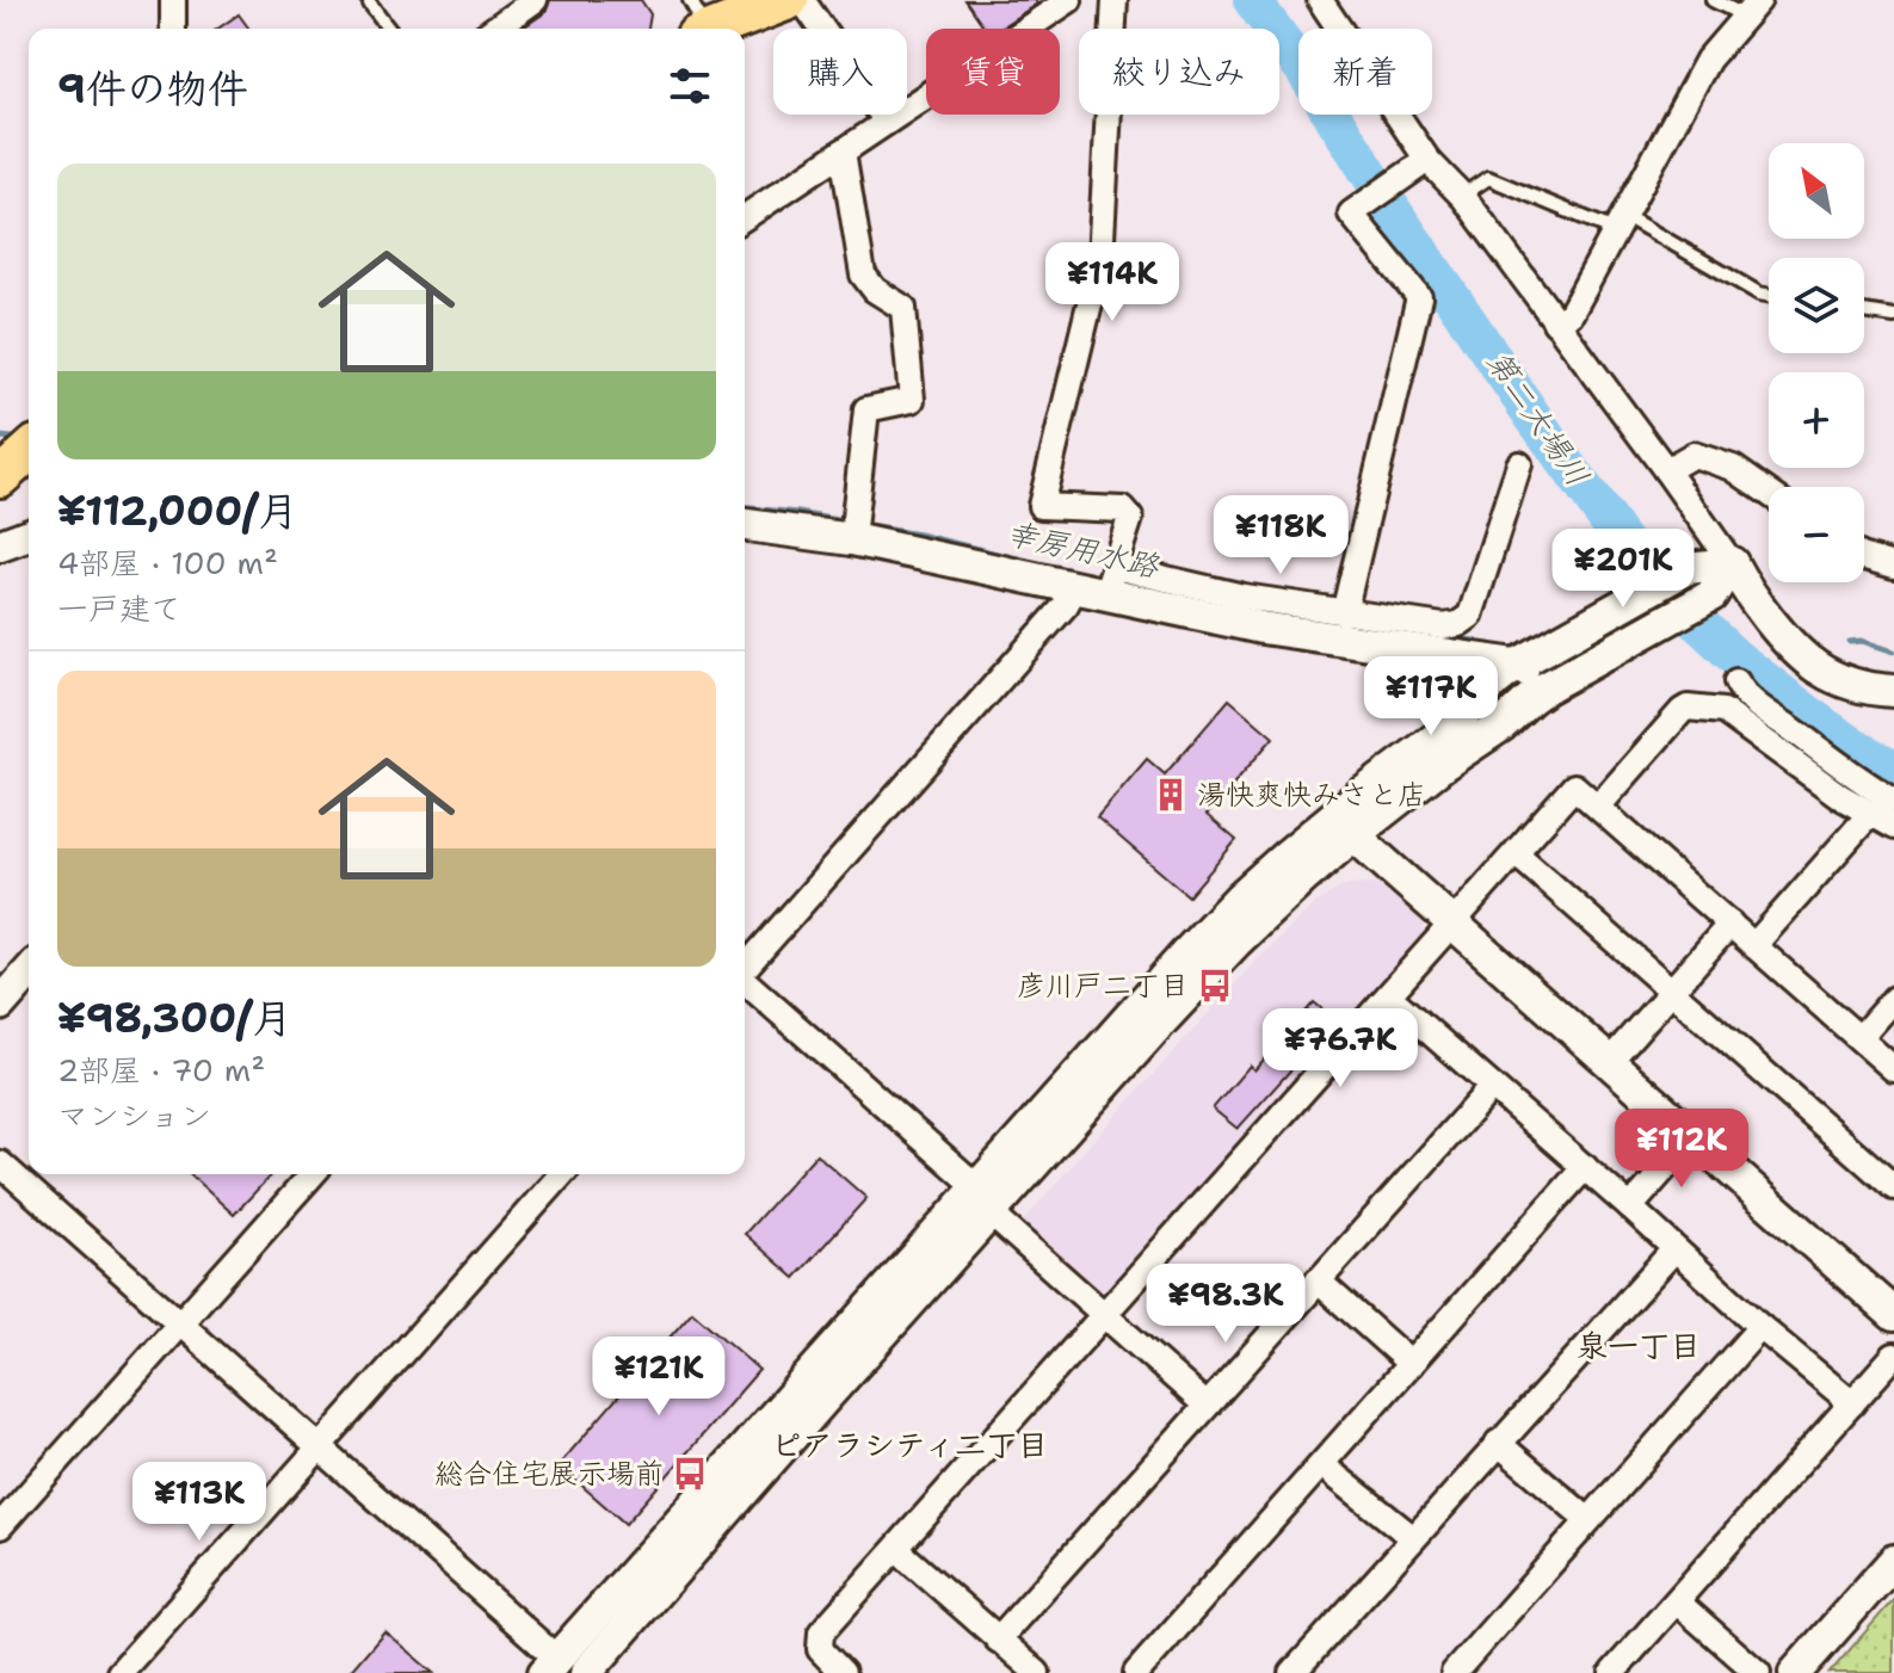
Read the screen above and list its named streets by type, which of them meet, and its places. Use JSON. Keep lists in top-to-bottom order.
{
  "districts": ["泉一丁目", "ピアラシティ二丁目"],
  "water": ["第二大場川", "幸房用水路"],
  "places": {
    "building": ["湯快爽快みさと店"],
    "bus stop": ["彦川戸二丁目", "総合住宅展示場前"]
  },
  "north": "top left",
  "page": {
    "chip": [
      "購入",
      "賃貸",
      "絞り込み",
      "新着"
    ],
    "heading": "9件の物件",
    "map_buttons": ["+", "−"],
    "list": [
      {
        "name": "¥112,000/月",
        "note": "4部屋 · 100 m² · 一戸建て"
      },
      {
        "name": "¥98,300/月",
        "note": "2部屋 · 70 m² · マンション"
      }
    ],
    "price": [
      "¥114K",
      "¥118K",
      "¥201K",
      "¥117K",
      "¥76.7K",
      "¥112K",
      "¥98.3K",
      "¥121K",
      "¥113K"
    ]
  }
}
